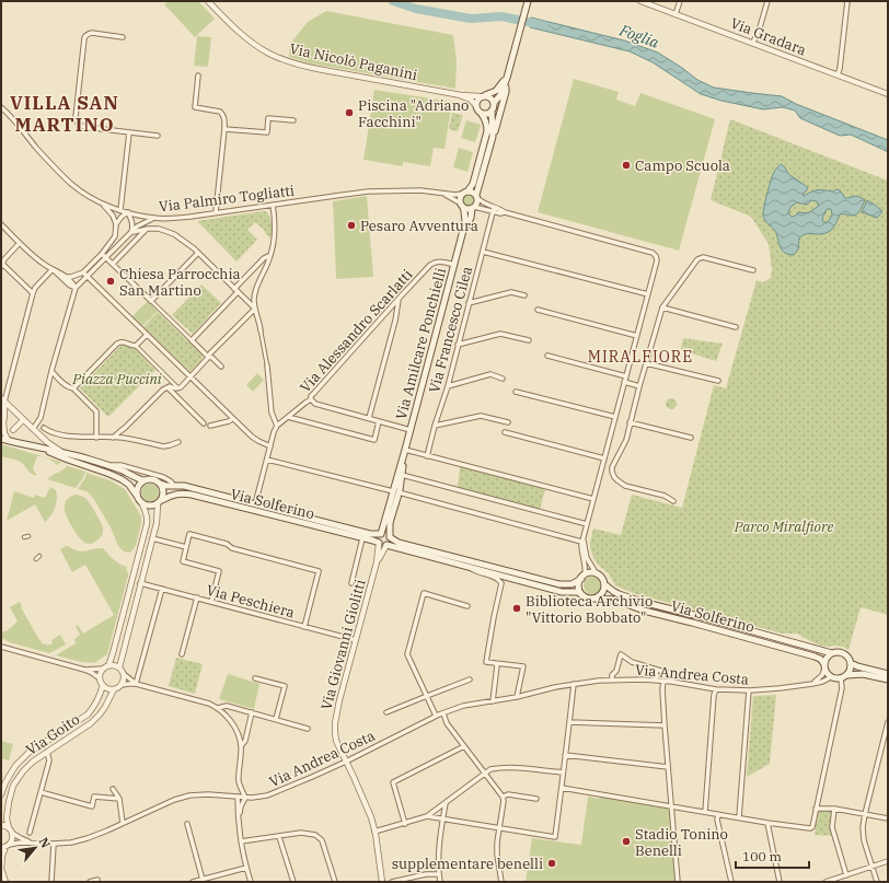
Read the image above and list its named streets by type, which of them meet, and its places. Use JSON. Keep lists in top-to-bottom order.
{
  "streets": {
    "main road": ["Via Amilcare Ponchielli", "Via Solferino"],
    "street": [
      "Via Gradara",
      "Via Nicolò Paganini",
      "Via Palmiro Togliatti",
      "Via Francesco Cilea",
      "Via Alessandro Scarlatti",
      "Via Peschiera",
      "Via Giovanni Giolitti",
      "Via Andrea Costa",
      "Via Goito"
    ]
  },
  "crossings": [
    ["Via Nicolò Paganini", "Via Amilcare Ponchielli"],
    ["Via Palmiro Togliatti", "Via Amilcare Ponchielli"],
    ["Via Alessandro Scarlatti", "Via Amilcare Ponchielli"],
    ["Via Amilcare Ponchielli", "Via Solferino"],
    ["Via Amilcare Ponchielli", "Via Giovanni Giolitti"],
    ["Via Solferino", "Via Giovanni Giolitti"],
    ["Via Solferino", "Via Andrea Costa"],
    ["Via Peschiera", "Via Giovanni Giolitti"],
    ["Via Giovanni Giolitti", "Via Andrea Costa"],
    ["Via Andrea Costa", "Via Goito"]
  ],
  "districts": ["VILLA SAN MARTINO", "MIRALFIORE"],
  "water": ["Foglia"],
  "parks": ["Piazza Puccini", "Parco Miralfiore"],
  "places": [
    "Piscina \"Adriano Facchini\"",
    "Campo Scuola",
    "Pesaro Avventura",
    "Chiesa Parrocchia San Martino",
    "Biblioteca Archivio \"Vittorio Bobbato\"",
    "Stadio Tonino Benelli",
    "supplementare benelli"
  ],
  "scale_bar": "100 m",
  "north": "top right"
}
